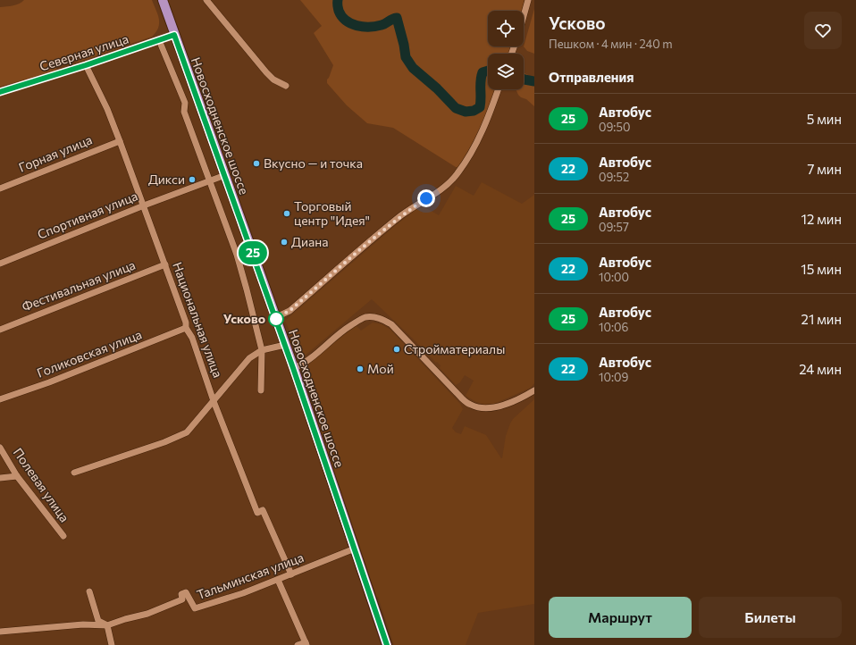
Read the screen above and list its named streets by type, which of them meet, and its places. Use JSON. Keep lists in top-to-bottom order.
{
  "streets": {
    "main road": ["Новосходненское шоссе"],
    "street": [
      "Северная улица",
      "Горная улица",
      "Спортивная улица",
      "Фестивальная улица",
      "Национальная улица",
      "Голиковская улица",
      "Полевая улица",
      "Тальминская улица"
    ]
  },
  "crossings": [
    ["Северная улица", "Новосходненское шоссе"],
    ["Северная улица", "Национальная улица"],
    ["Новосходненское шоссе", "Спортивная улица"],
    ["Новосходненское шоссе", "Тальминская улица"],
    ["Горная улица", "Национальная улица"],
    ["Спортивная улица", "Национальная улица"],
    ["Фестивальная улица", "Национальная улица"],
    ["Национальная улица", "Голиковская улица"],
    ["Национальная улица", "Тальминская улица"]
  ],
  "places": [
    "Вкусно — и точка",
    "Дикси",
    "Торговый центр \"Идея\"",
    "Диана",
    "Усково",
    "Стройматериалы",
    "Мой"
  ],
  "lines": ["bus line 25"],
  "page": {
    "on_map": "25",
    "heading": [
      ["Усково", "Пешком · 4 мин · 240 m"],
      "Отправления"
    ],
    "list": [
      {
        "mark": "25",
        "name": "Автобус",
        "note": "09:50",
        "value": "5 мин"
      },
      {
        "mark": "22",
        "name": "Автобус",
        "note": "09:52",
        "value": "7 мин"
      },
      {
        "mark": "25",
        "name": "Автобус",
        "note": "09:57",
        "value": "12 мин"
      },
      {
        "mark": "22",
        "name": "Автобус",
        "note": "10:00",
        "value": "15 мин"
      },
      {
        "mark": "25",
        "name": "Автобус",
        "note": "10:06",
        "value": "21 мин"
      },
      {
        "mark": "22",
        "name": "Автобус",
        "note": "10:09",
        "value": "24 мин"
      }
    ],
    "buttons": ["Маршрут", "Билеты"]
  }
}
